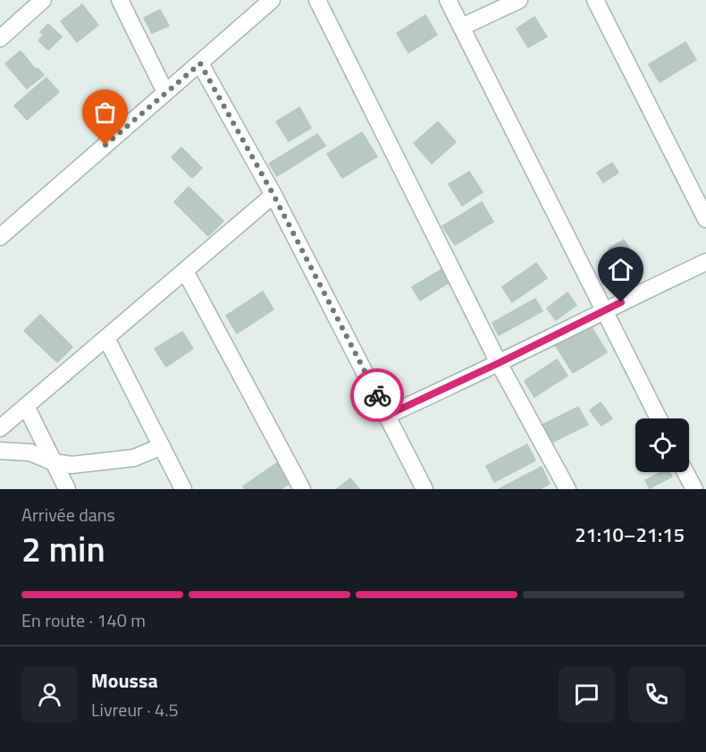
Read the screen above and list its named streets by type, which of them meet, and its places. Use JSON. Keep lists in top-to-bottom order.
{
  "page": {
    "heading": ["2 min", "Arrivée dans", "21:10–21:15"],
    "panel": ["Moussa", "Livreur · 4.5"],
    "bar": "En route · 140 m"
  }
}
